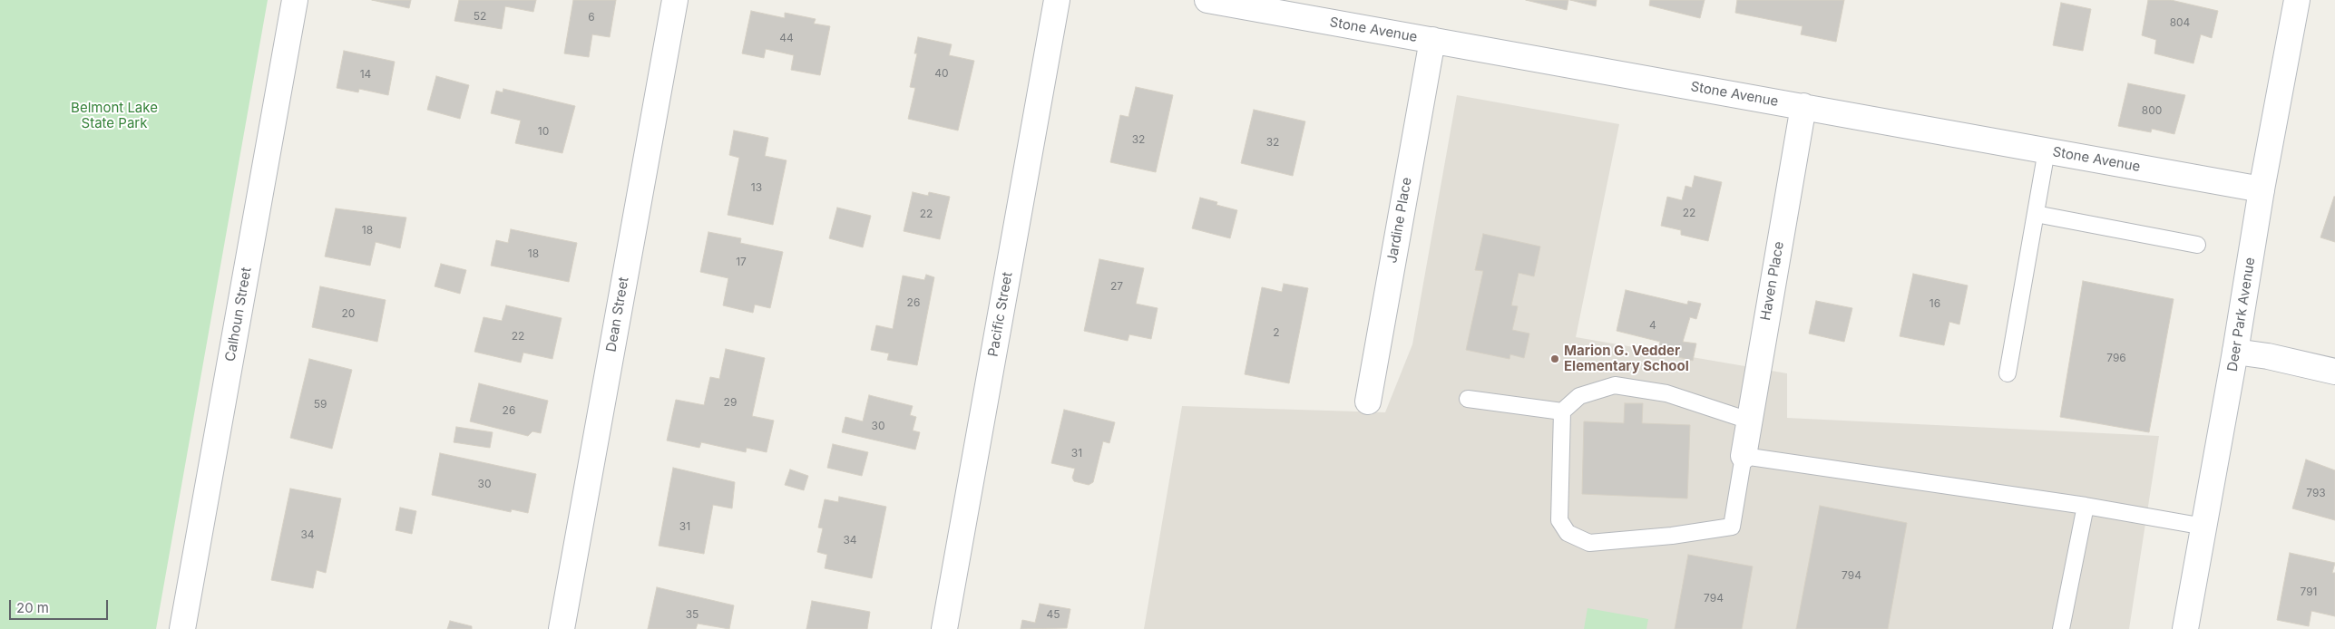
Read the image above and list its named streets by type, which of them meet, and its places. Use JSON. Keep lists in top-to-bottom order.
{
  "streets": {
    "street": [
      "Stone Avenue",
      "Jardine Place",
      "Haven Place",
      "Calhoun Street",
      "Dean Street",
      "Pacific Street",
      "Deer Park Avenue"
    ]
  },
  "crossings": [
    ["Stone Avenue", "Jardine Place"],
    ["Stone Avenue", "Haven Place"],
    ["Stone Avenue", "Deer Park Avenue"]
  ],
  "parks": ["Belmont Lake State Park"],
  "places": ["Marion G. Vedder Elementary School"],
  "house_numbers": [
    "52",
    "6",
    "804",
    "44",
    "40",
    "14",
    "800",
    "10",
    "32",
    "32",
    "13",
    "22",
    "22",
    "18",
    "18",
    "17",
    "27",
    "26",
    "16",
    "20",
    "4",
    "2",
    "22",
    "796",
    "29",
    "59",
    "26",
    "30",
    "31",
    "30",
    "793",
    "31",
    "34",
    "34",
    "794",
    "791",
    "794",
    "35",
    "45"
  ],
  "scale_bar": "20 m"
}
